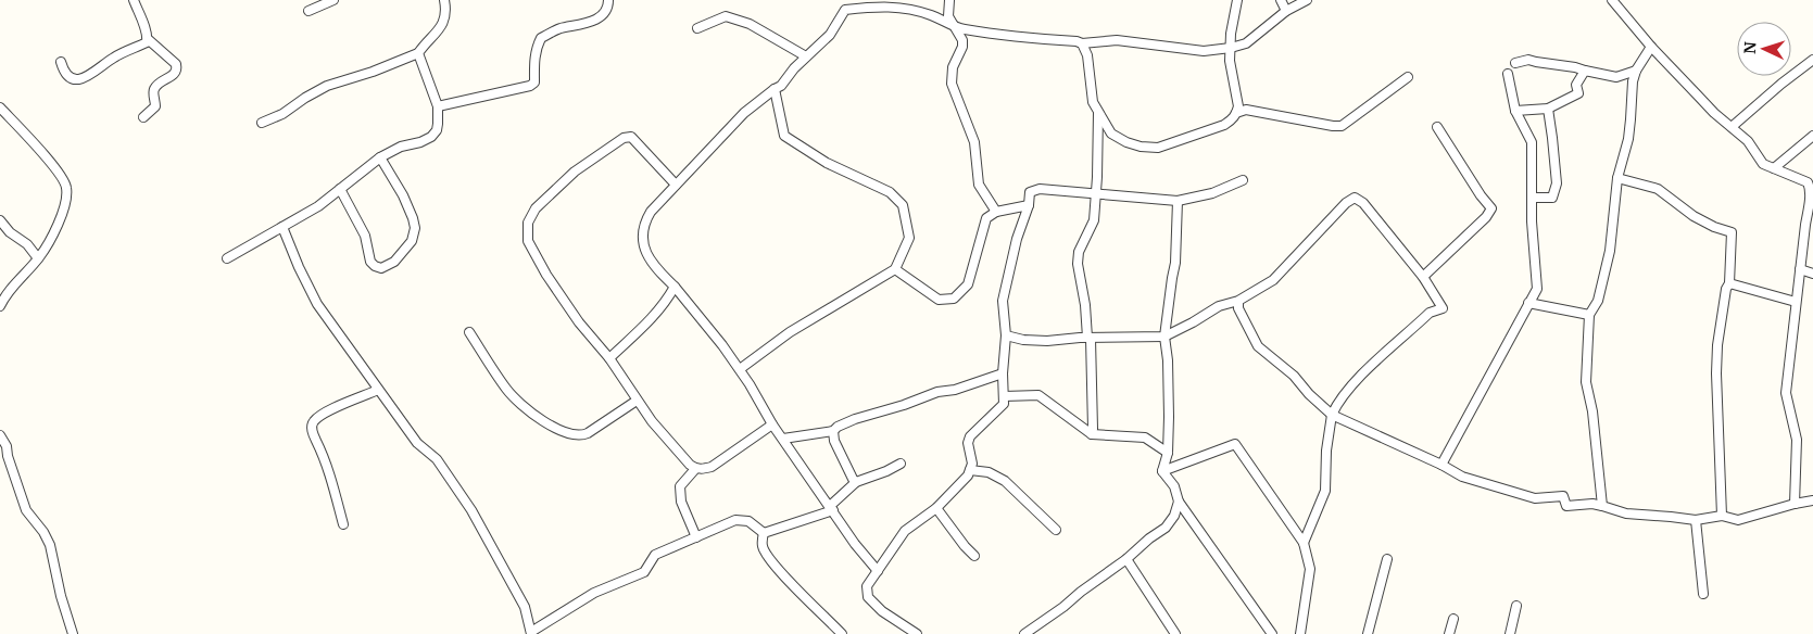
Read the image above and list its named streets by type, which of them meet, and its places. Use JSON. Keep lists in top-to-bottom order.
{
  "north": "left"
}
